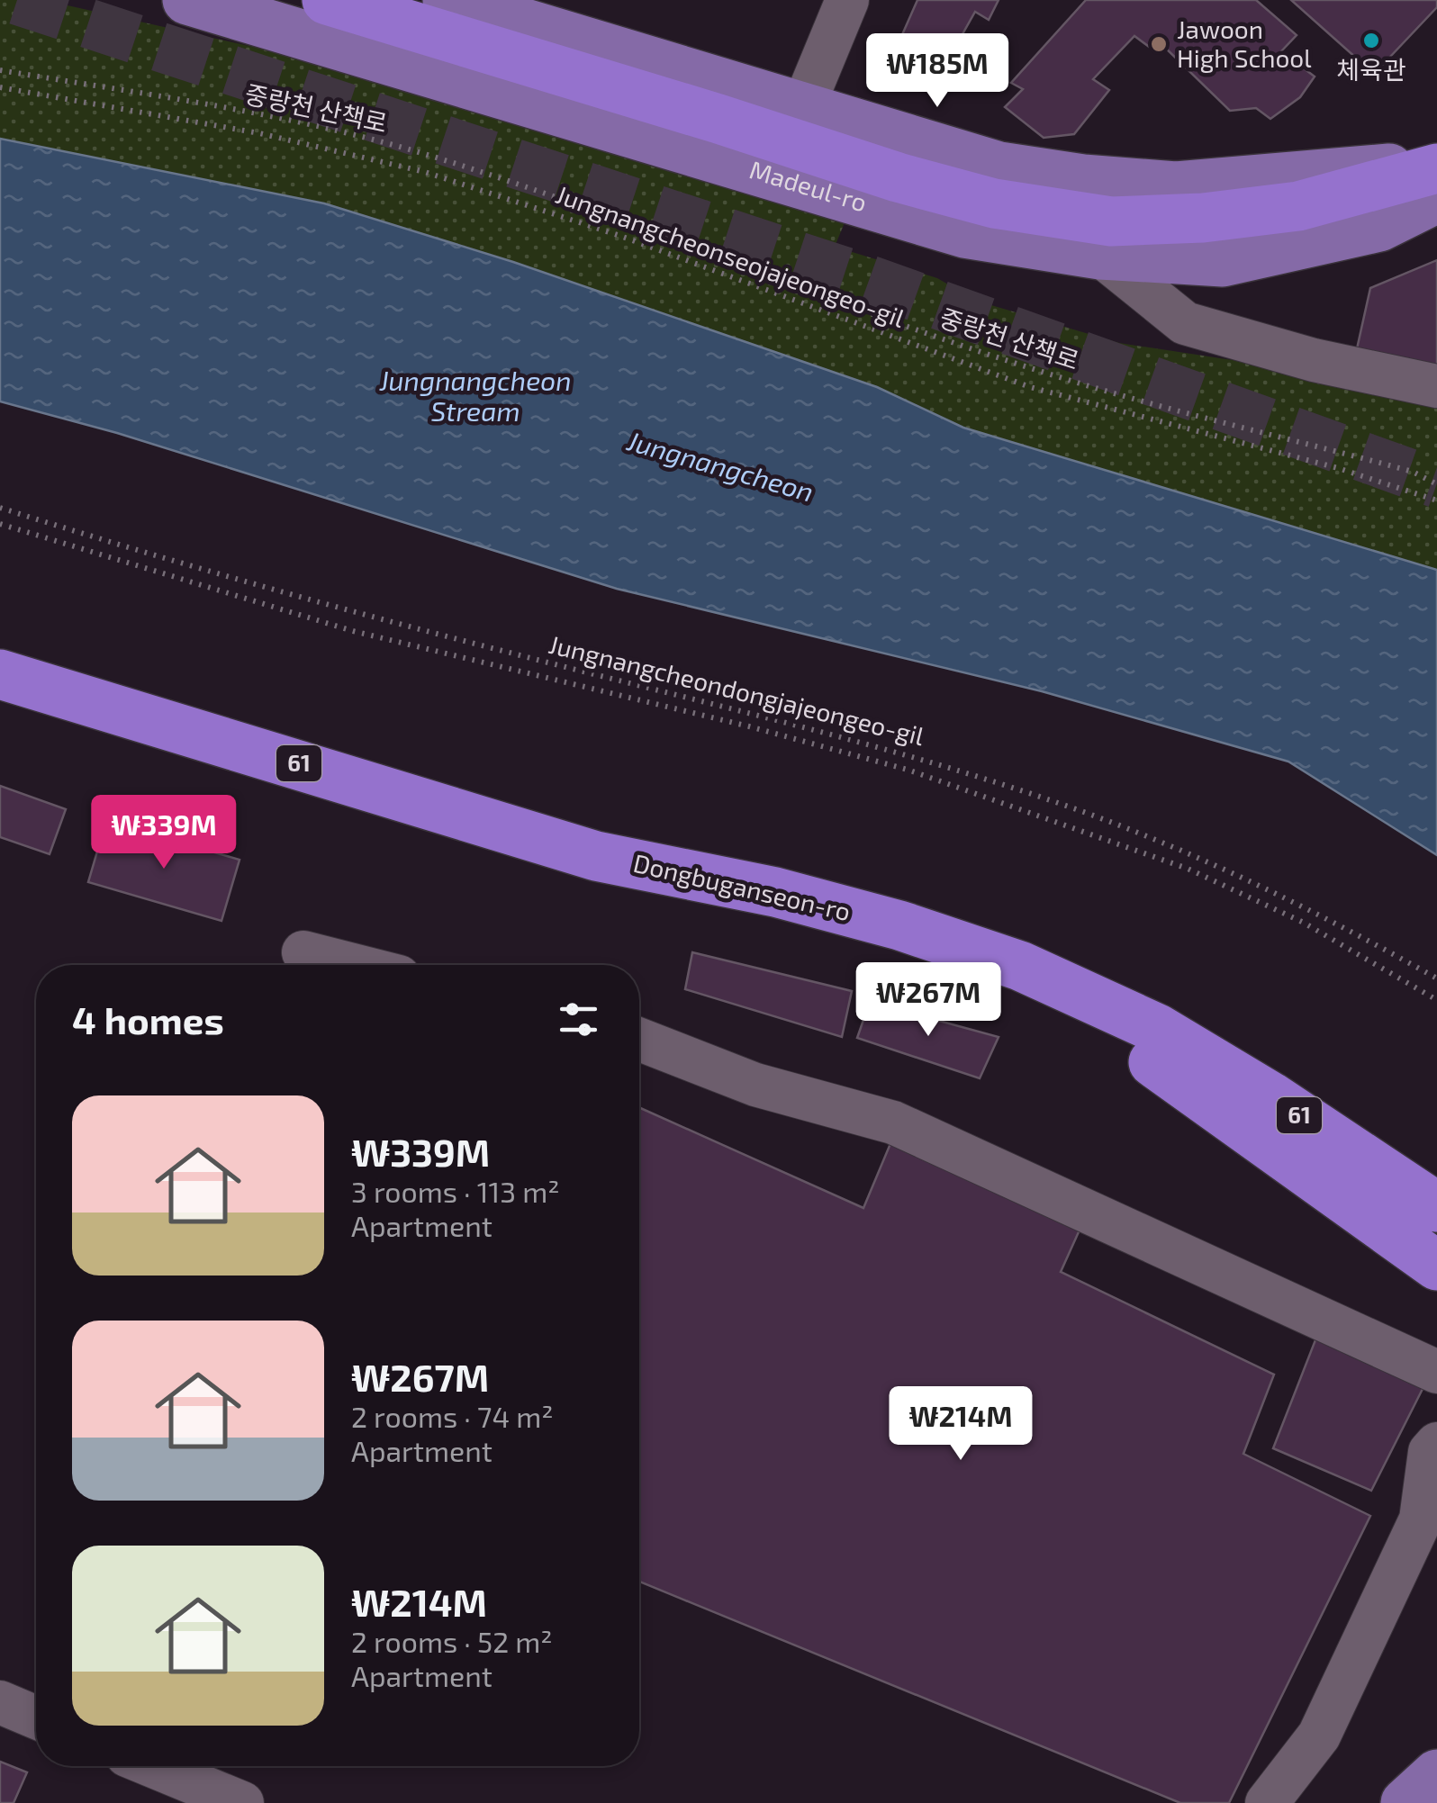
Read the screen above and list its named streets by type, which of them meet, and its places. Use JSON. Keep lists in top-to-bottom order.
{
  "streets": {
    "highway": ["61", "Dongbuganseon-ro"],
    "main road": ["Madeul-ro"],
    "path": ["중랑천 산책로", "Jungnangcheonseojajeongeo-gil", "Jungnangcheondongjajeongeo-gil"]
  },
  "water": ["Jungnangcheon Stream", "Jungnangcheon"],
  "places": ["체육관", "Jawoon High School"],
  "page": {
    "price": [
      "₩185M",
      "₩339M",
      "₩267M",
      "₩214M"
    ],
    "heading": "4 homes",
    "list": [
      {
        "name": "₩339M",
        "note": "3 rooms · 113 m² · Apartment"
      },
      {
        "name": "₩267M",
        "note": "2 rooms · 74 m² · Apartment"
      },
      {
        "name": "₩214M",
        "note": "2 rooms · 52 m² · Apartment"
      }
    ]
  }
}
